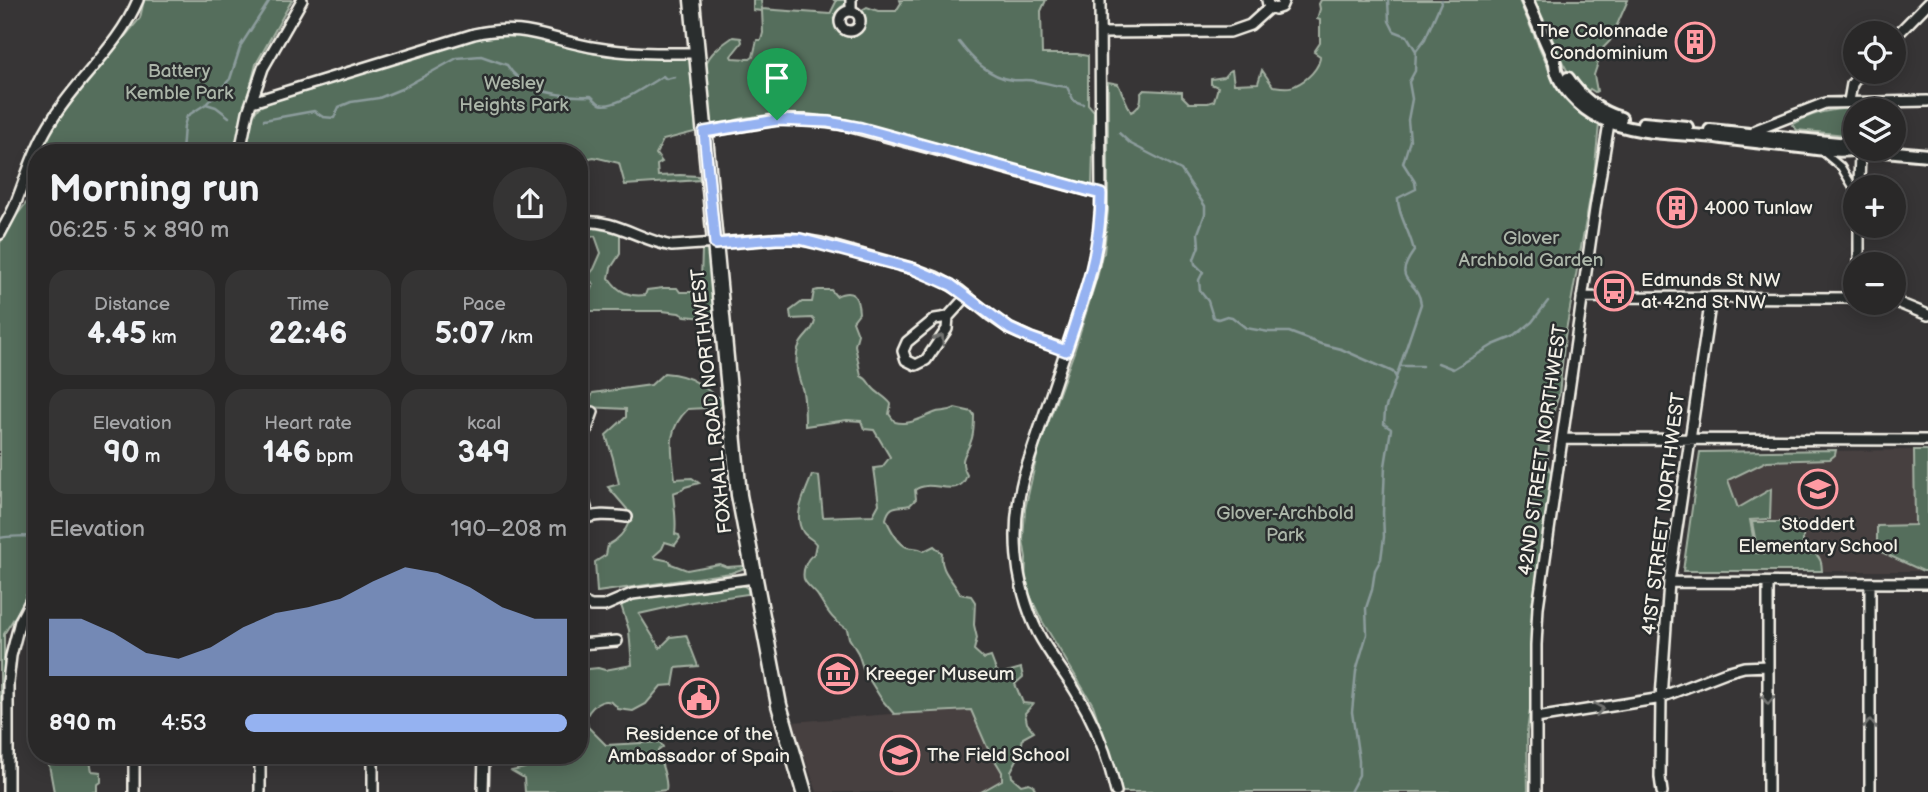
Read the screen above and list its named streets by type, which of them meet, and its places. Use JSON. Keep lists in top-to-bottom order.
{
  "streets": {
    "main road": ["FOXHALL ROAD NORTHWEST"],
    "street": ["42ND STREET NORTHWEST", "41ST STREET NORTHWEST"]
  },
  "parks": [
    "Battery Kemble Park",
    "Wesley Heights Park",
    "Glover Archbold Garden",
    "Glover-Archbold Park"
  ],
  "places": {
    "building": ["The Colonnade Condominium", "4000 Tunlaw"],
    "bus stop": ["Edmunds St NW at 42nd St NW"],
    "school or university": ["Stoddert Elementary School", "The Field School"],
    "museum": ["Kreeger Museum"],
    "public building": ["Residence of the Ambassador of Spain"]
  },
  "page": {
    "map_buttons": ["+", "−"],
    "heading": ["Morning run", "06:25 · 5 × 890 m"],
    "stats": [
      ["Distance", "4.45 km"],
      ["Time", "22:46"],
      ["Pace", "5:07 /km"],
      ["Elevation", "90 m"],
      ["Heart rate", "146 bpm"],
      ["kcal", "349"]
    ],
    "chart": ["Elevation", "190–208 m"],
    "list": [
      {
        "name": "890 m",
        "note": "4:53"
      }
    ]
  }
}
